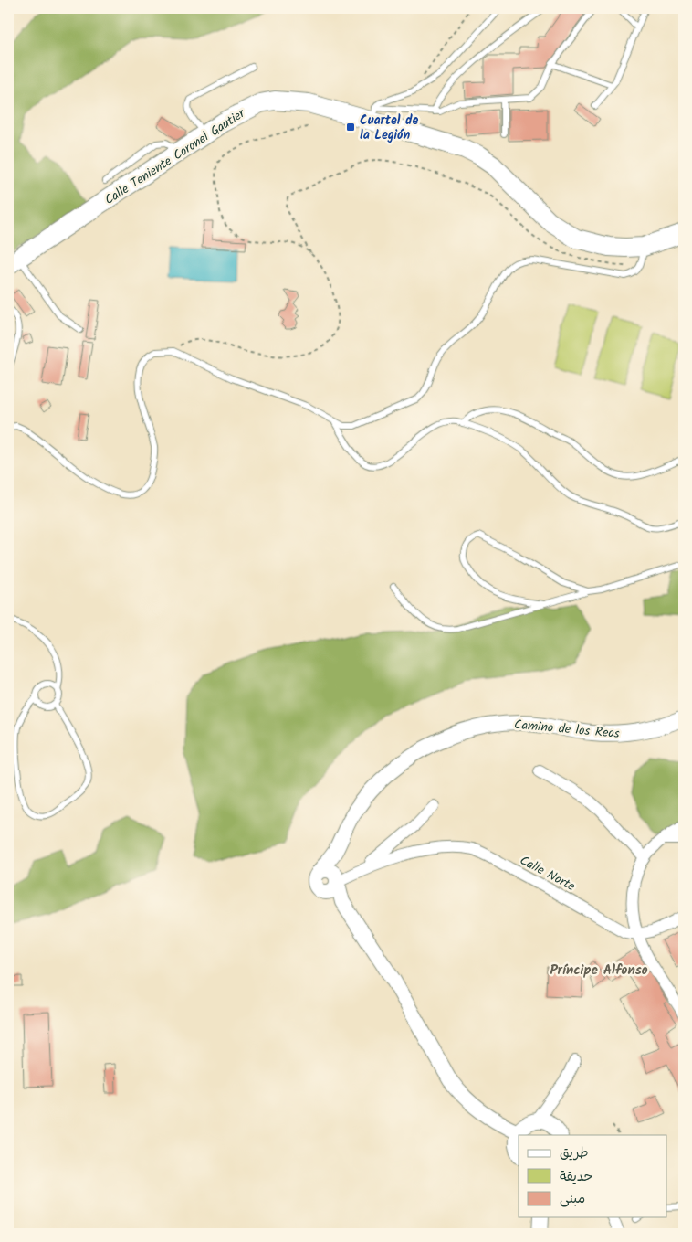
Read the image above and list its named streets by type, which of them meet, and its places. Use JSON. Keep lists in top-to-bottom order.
{
  "streets": {
    "main road": ["Calle Teniente Coronel Gautier"],
    "street": ["Camino de los Reos", "Calle Norte"]
  },
  "districts": ["Príncipe Alfonso"],
  "places": {
    "transit": ["Cuartel de la Legión"]
  },
  "legend": ["طريق", "حديقة", "مبنى"]
}
